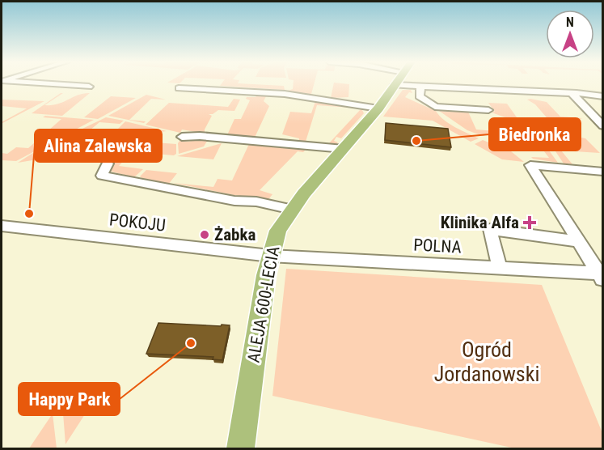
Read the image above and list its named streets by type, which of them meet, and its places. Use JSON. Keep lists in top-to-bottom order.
{
  "streets": {
    "main road": ["ALEJA 600-LECIA"],
    "street": ["POKOJU", "POLNA"]
  },
  "crossings": [
    ["POKOJU", "POLNA"],
    ["POKOJU", "ALEJA 600-LECIA"],
    ["POLNA", "ALEJA 600-LECIA"]
  ],
  "parks": ["Ogród Jordanowski"],
  "places": {
    "other": [
      "Biedronka",
      "Alina Zalewska",
      "Żabka",
      "Happy Park"
    ],
    "health": ["Klinika Alfa"]
  },
  "north": "top"
}
